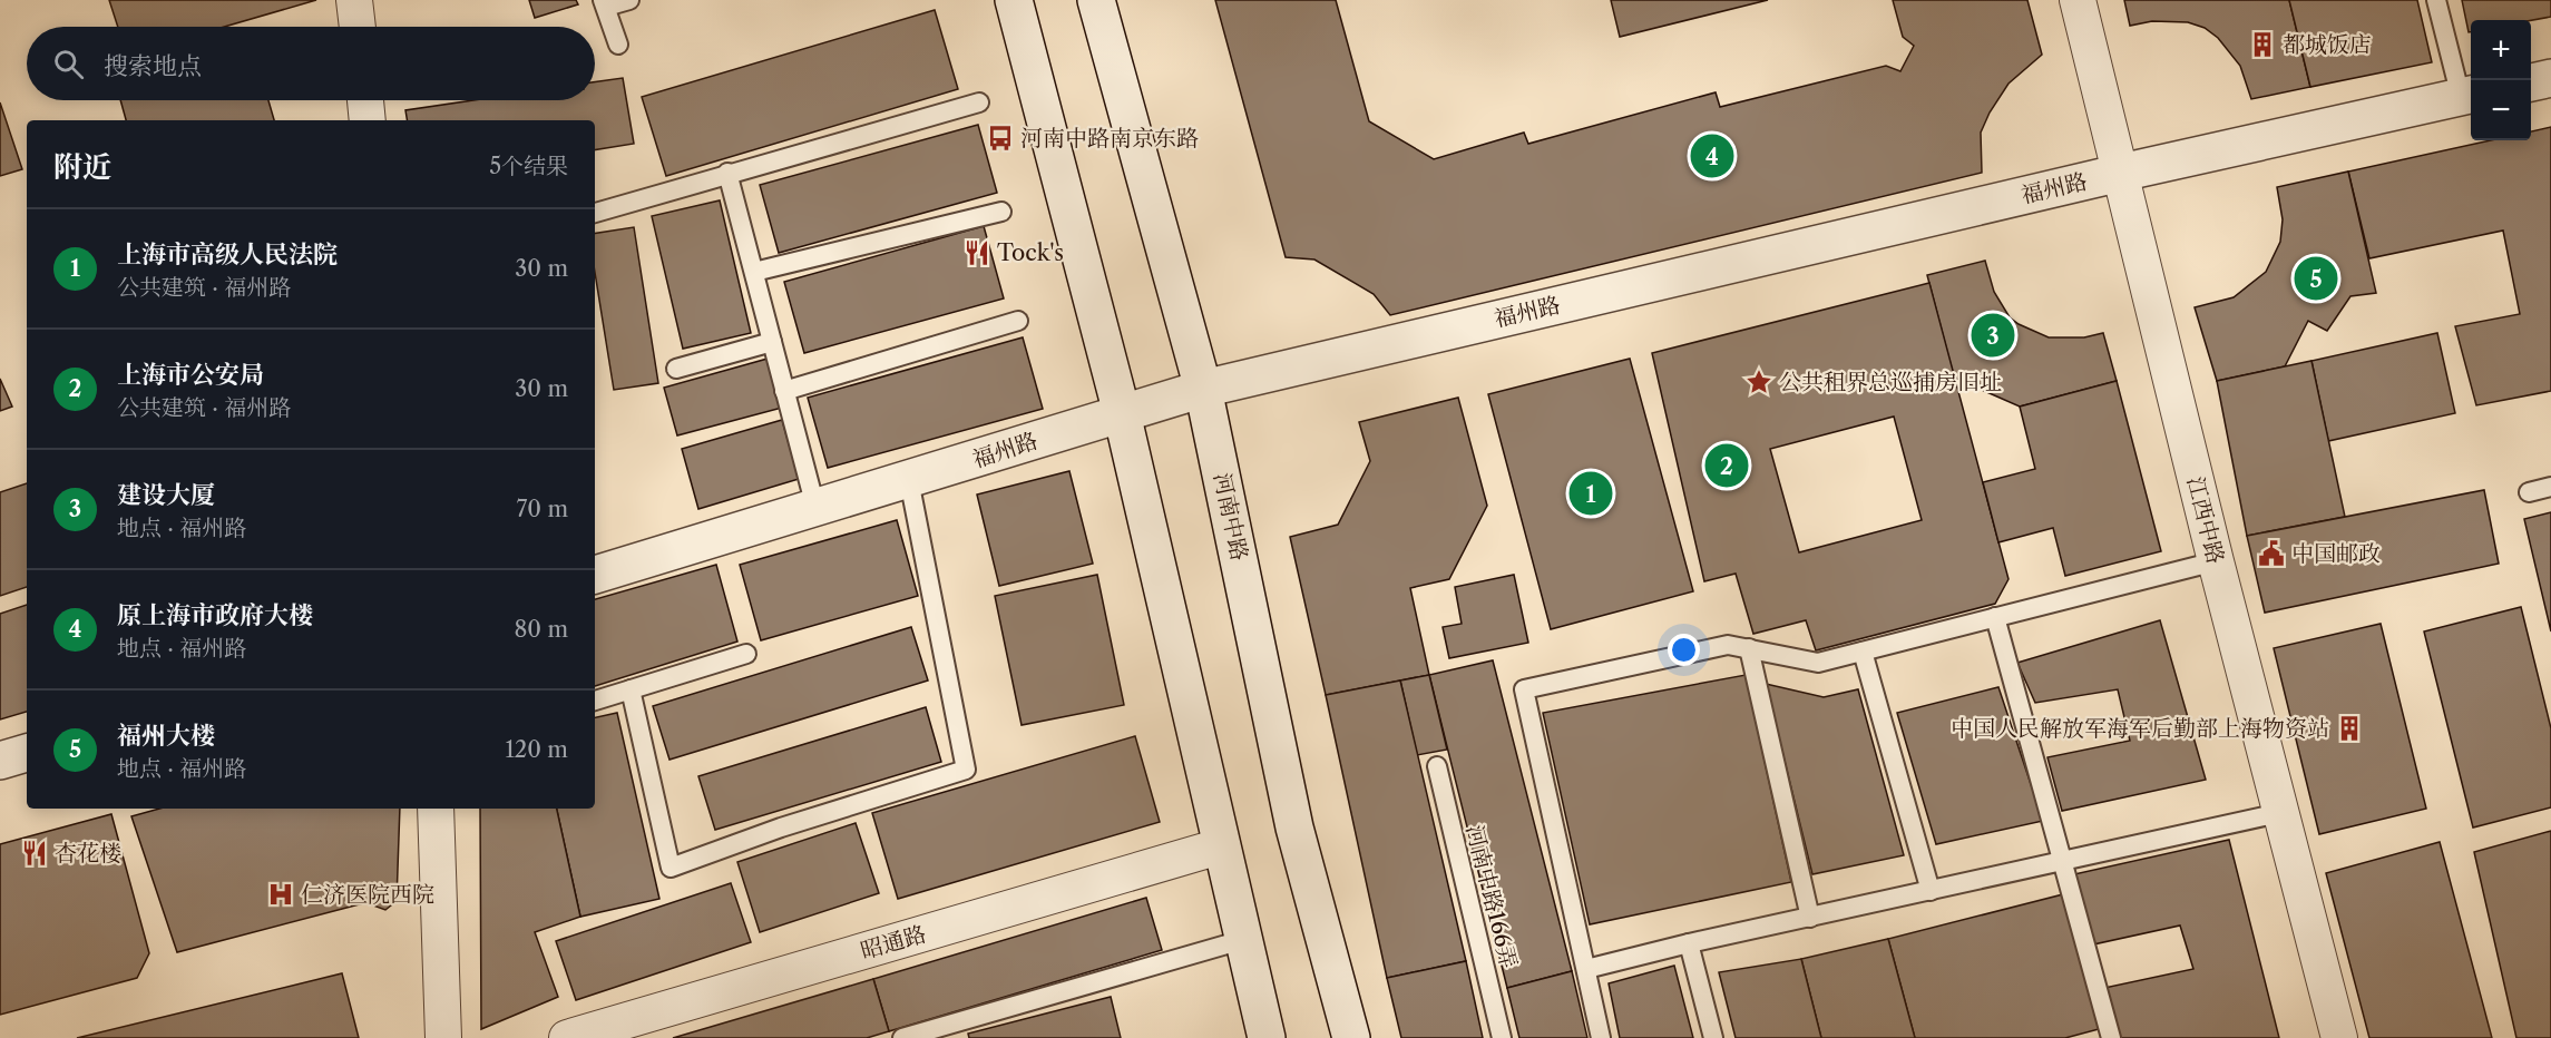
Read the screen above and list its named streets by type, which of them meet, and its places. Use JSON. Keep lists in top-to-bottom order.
{
  "streets": {
    "main road": ["福州路", "河南中路"],
    "street": ["江西中路", "昭通路"],
    "lane": ["河南中路166弄"]
  },
  "crossings": [
    ["福州路", "河南中路"],
    ["福州路", "江西中路"]
  ],
  "places": {
    "building": ["都城饭店", "中国人民解放军海军后勤部上海物资站"],
    "bus stop": ["河南中路南京东路"],
    "restaurant": ["Tock's", "杏花楼"],
    "place": ["公共租界总巡捕房旧址"],
    "public building": ["中国邮政"],
    "hospital": ["仁济医院西院"]
  },
  "page": {
    "map_buttons": ["+", "−"],
    "search": "搜索地点",
    "heading": ["附近", "5个结果"],
    "pins": [
      "4",
      "5",
      "3",
      "2",
      "1"
    ],
    "list": [
      {
        "mark": "1",
        "name": "上海市高级人民法院",
        "note": "公共建筑 · 福州路",
        "value": "30 m"
      },
      {
        "mark": "2",
        "name": "上海市公安局",
        "note": "公共建筑 · 福州路",
        "value": "30 m"
      },
      {
        "mark": "3",
        "name": "建设大厦",
        "note": "地点 · 福州路",
        "value": "70 m"
      },
      {
        "mark": "4",
        "name": "原上海市政府大楼",
        "note": "地点 · 福州路",
        "value": "80 m"
      },
      {
        "mark": "5",
        "name": "福州大楼",
        "note": "地点 · 福州路",
        "value": "120 m"
      }
    ]
  }
}
